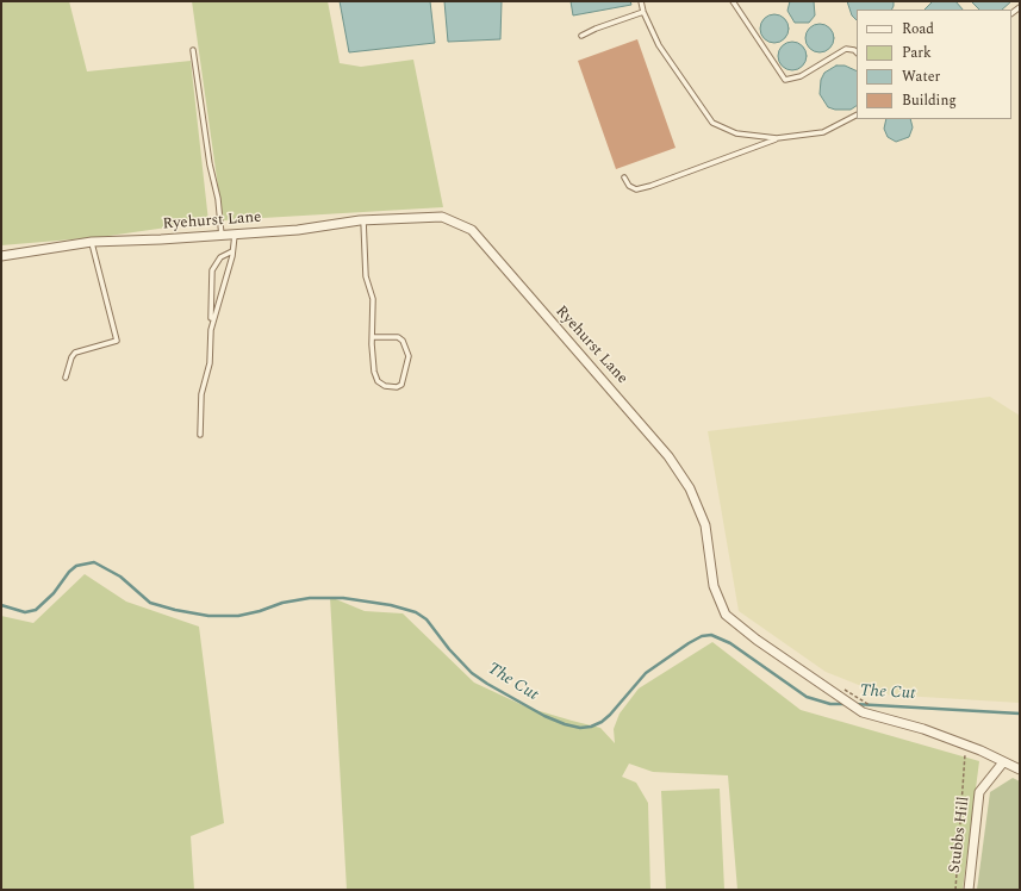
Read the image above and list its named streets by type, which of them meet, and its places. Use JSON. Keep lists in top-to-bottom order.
{
  "streets": {
    "street": ["Ryehurst Lane", "Stubbs Hill"]
  },
  "crossings": [
    ["Ryehurst Lane", "Stubbs Hill"]
  ],
  "water": ["The Cut"],
  "legend": [
    "Road",
    "Park",
    "Water",
    "Building"
  ]
}
